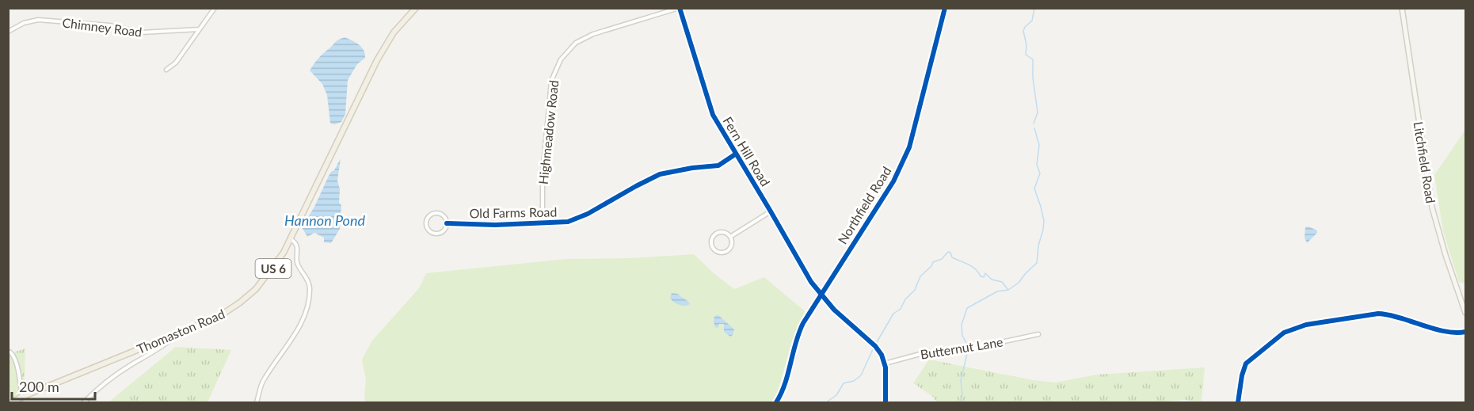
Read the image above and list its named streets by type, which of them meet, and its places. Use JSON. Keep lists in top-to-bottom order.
{
  "streets": {
    "main road": ["US 6", "Thomaston Road"],
    "street": [
      "Chimney Road",
      "Highmeadow Road",
      "Fern Hill Road",
      "Litchfield Road",
      "Northfield Road",
      "Old Farms Road",
      "Butternut Lane"
    ]
  },
  "crossings": [
    ["Highmeadow Road", "Fern Hill Road"],
    ["Highmeadow Road", "Old Farms Road"],
    ["Fern Hill Road", "Northfield Road"],
    ["Fern Hill Road", "Old Farms Road"]
  ],
  "water": ["Hannon Pond"],
  "scale_bar": "200 m"
}
